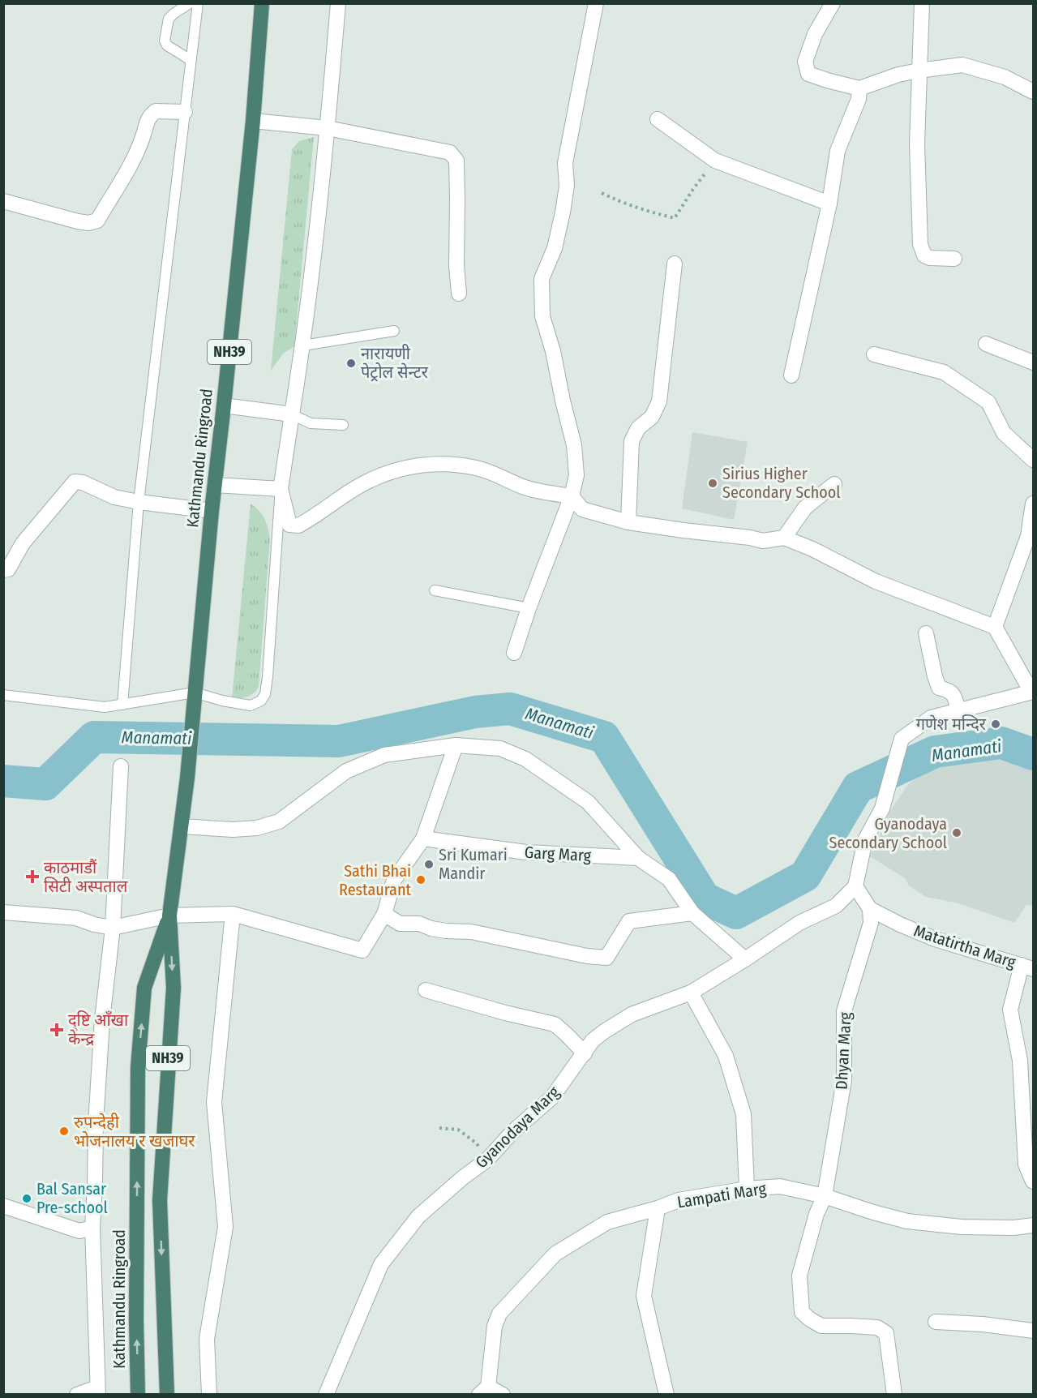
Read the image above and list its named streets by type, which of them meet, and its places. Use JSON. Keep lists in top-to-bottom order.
{
  "streets": {
    "highway": ["NH39", "Kathmandu Ringroad"],
    "street": [
      "Garg Marg",
      "Matatirtha Marg",
      "Dhyan Marg",
      "Gyanodaya Marg",
      "Lampati Marg"
    ]
  },
  "crossings": [
    ["Matatirtha Marg", "Dhyan Marg"],
    ["Dhyan Marg", "Lampati Marg"]
  ],
  "water": ["Manamati"],
  "places": {
    "other": [
      "नारायणी पेट्रोल सेन्टर",
      "Sirius Higher Secondary School",
      "गणेश मन्दिर",
      "Gyanodaya Secondary School",
      "Sri Kumari Mandir",
      "Sathi Bhai Restaurant",
      "रुपन्देही भोजनालय र खजाघर",
      "Bal Sansar Pre-school"
    ],
    "health": ["काठमाडौं सिटी अस्पताल", "द्ष्टि आँखा केन्द्र"]
  }
}
